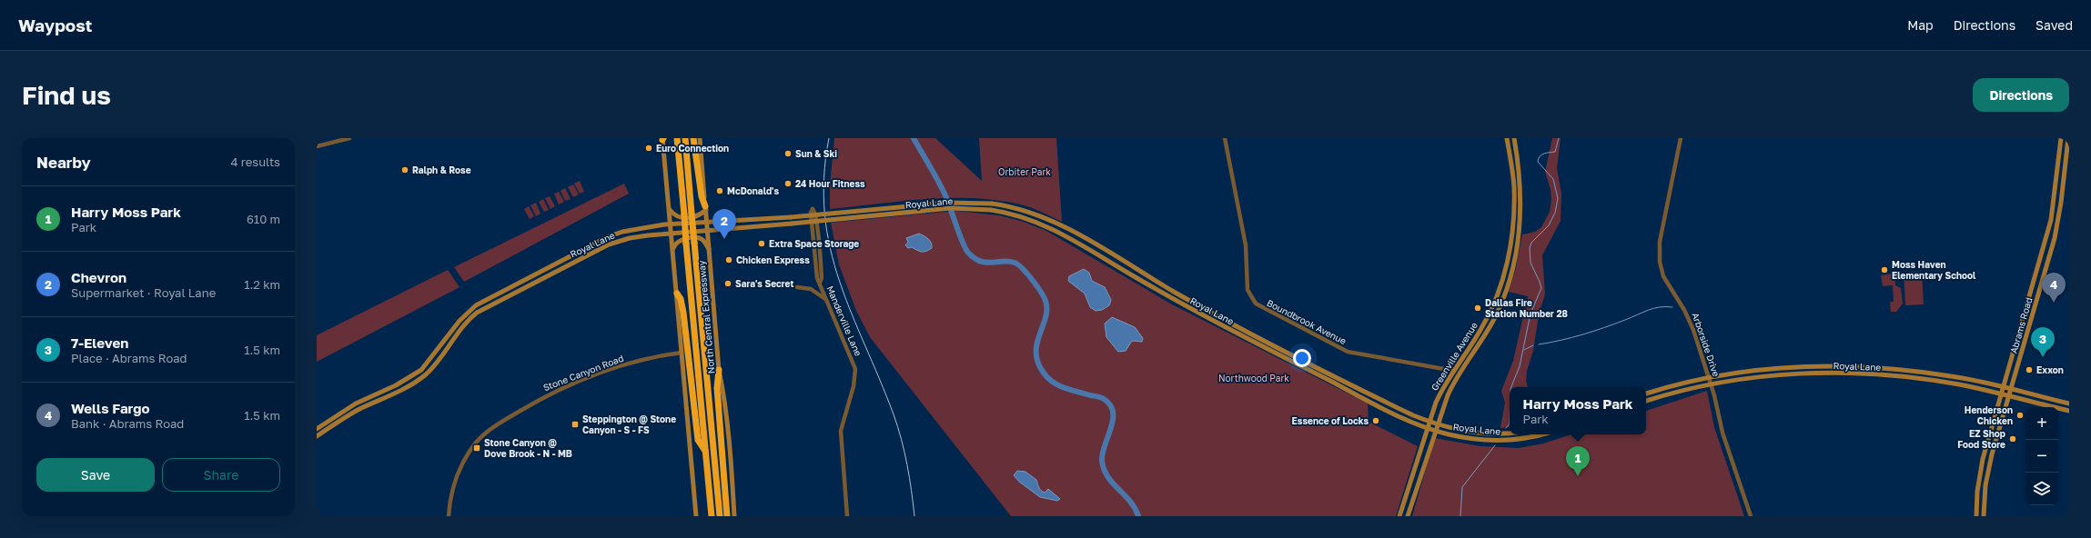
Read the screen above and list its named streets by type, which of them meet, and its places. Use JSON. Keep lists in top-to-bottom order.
{
  "streets": {
    "highway": ["North Central Expressway"],
    "main road": ["Royal Lane", "Abrams Road", "Greenville Avenue"],
    "street": [
      "Manderville Lane",
      "Boundbrook Avenue",
      "Arborside Drive",
      "Stone Canyon Road"
    ]
  },
  "crossings": [
    ["Royal Lane", "North Central Expressway"],
    ["Royal Lane", "Abrams Road"],
    ["Royal Lane", "Arborside Drive"],
    ["Royal Lane", "Greenville Avenue"],
    ["Boundbrook Avenue", "Greenville Avenue"]
  ],
  "parks": ["Orbiter Park", "Northwood Park"],
  "places": {
    "other": [
      "Euro Connection",
      "Sun & Ski",
      "Ralph & Rose",
      "24 Hour Fitness",
      "McDonald's",
      "Extra Space Storage",
      "Chicken Express",
      "Moss Haven Elementary School",
      "Sara's Secret",
      "Dallas Fire Station Number 28",
      "Exxon",
      "Henderson Chicken",
      "Essence of Locks",
      "EZ Shop Food Store"
    ],
    "transit": ["Steppington @ Stone Canyon - S - FS", "Stone Canyon @ Dove Brook - N - MB"]
  },
  "page": {
    "header": "Waypost",
    "nav": ["Map", "Directions", "Saved"],
    "buttons": [
      "Directions",
      ["Save", "Share"]
    ],
    "title": "Find us",
    "heading": ["Nearby", "4 results"],
    "list": [
      {
        "mark": "1",
        "name": "Harry Moss Park",
        "note": "Park",
        "value": "610 m"
      },
      {
        "mark": "2",
        "name": "Chevron",
        "note": "Supermarket · Royal Lane",
        "value": "1.2 km"
      },
      {
        "mark": "3",
        "name": "7-Eleven",
        "note": "Place · Abrams Road",
        "value": "1.5 km"
      },
      {
        "mark": "4",
        "name": "Wells Fargo",
        "note": "Bank · Abrams Road",
        "value": "1.5 km"
      }
    ],
    "pins": [
      "2",
      "4",
      "3",
      "1"
    ],
    "popup": ["Harry Moss Park", "Park"],
    "map_buttons": ["+", "−"]
  }
}
